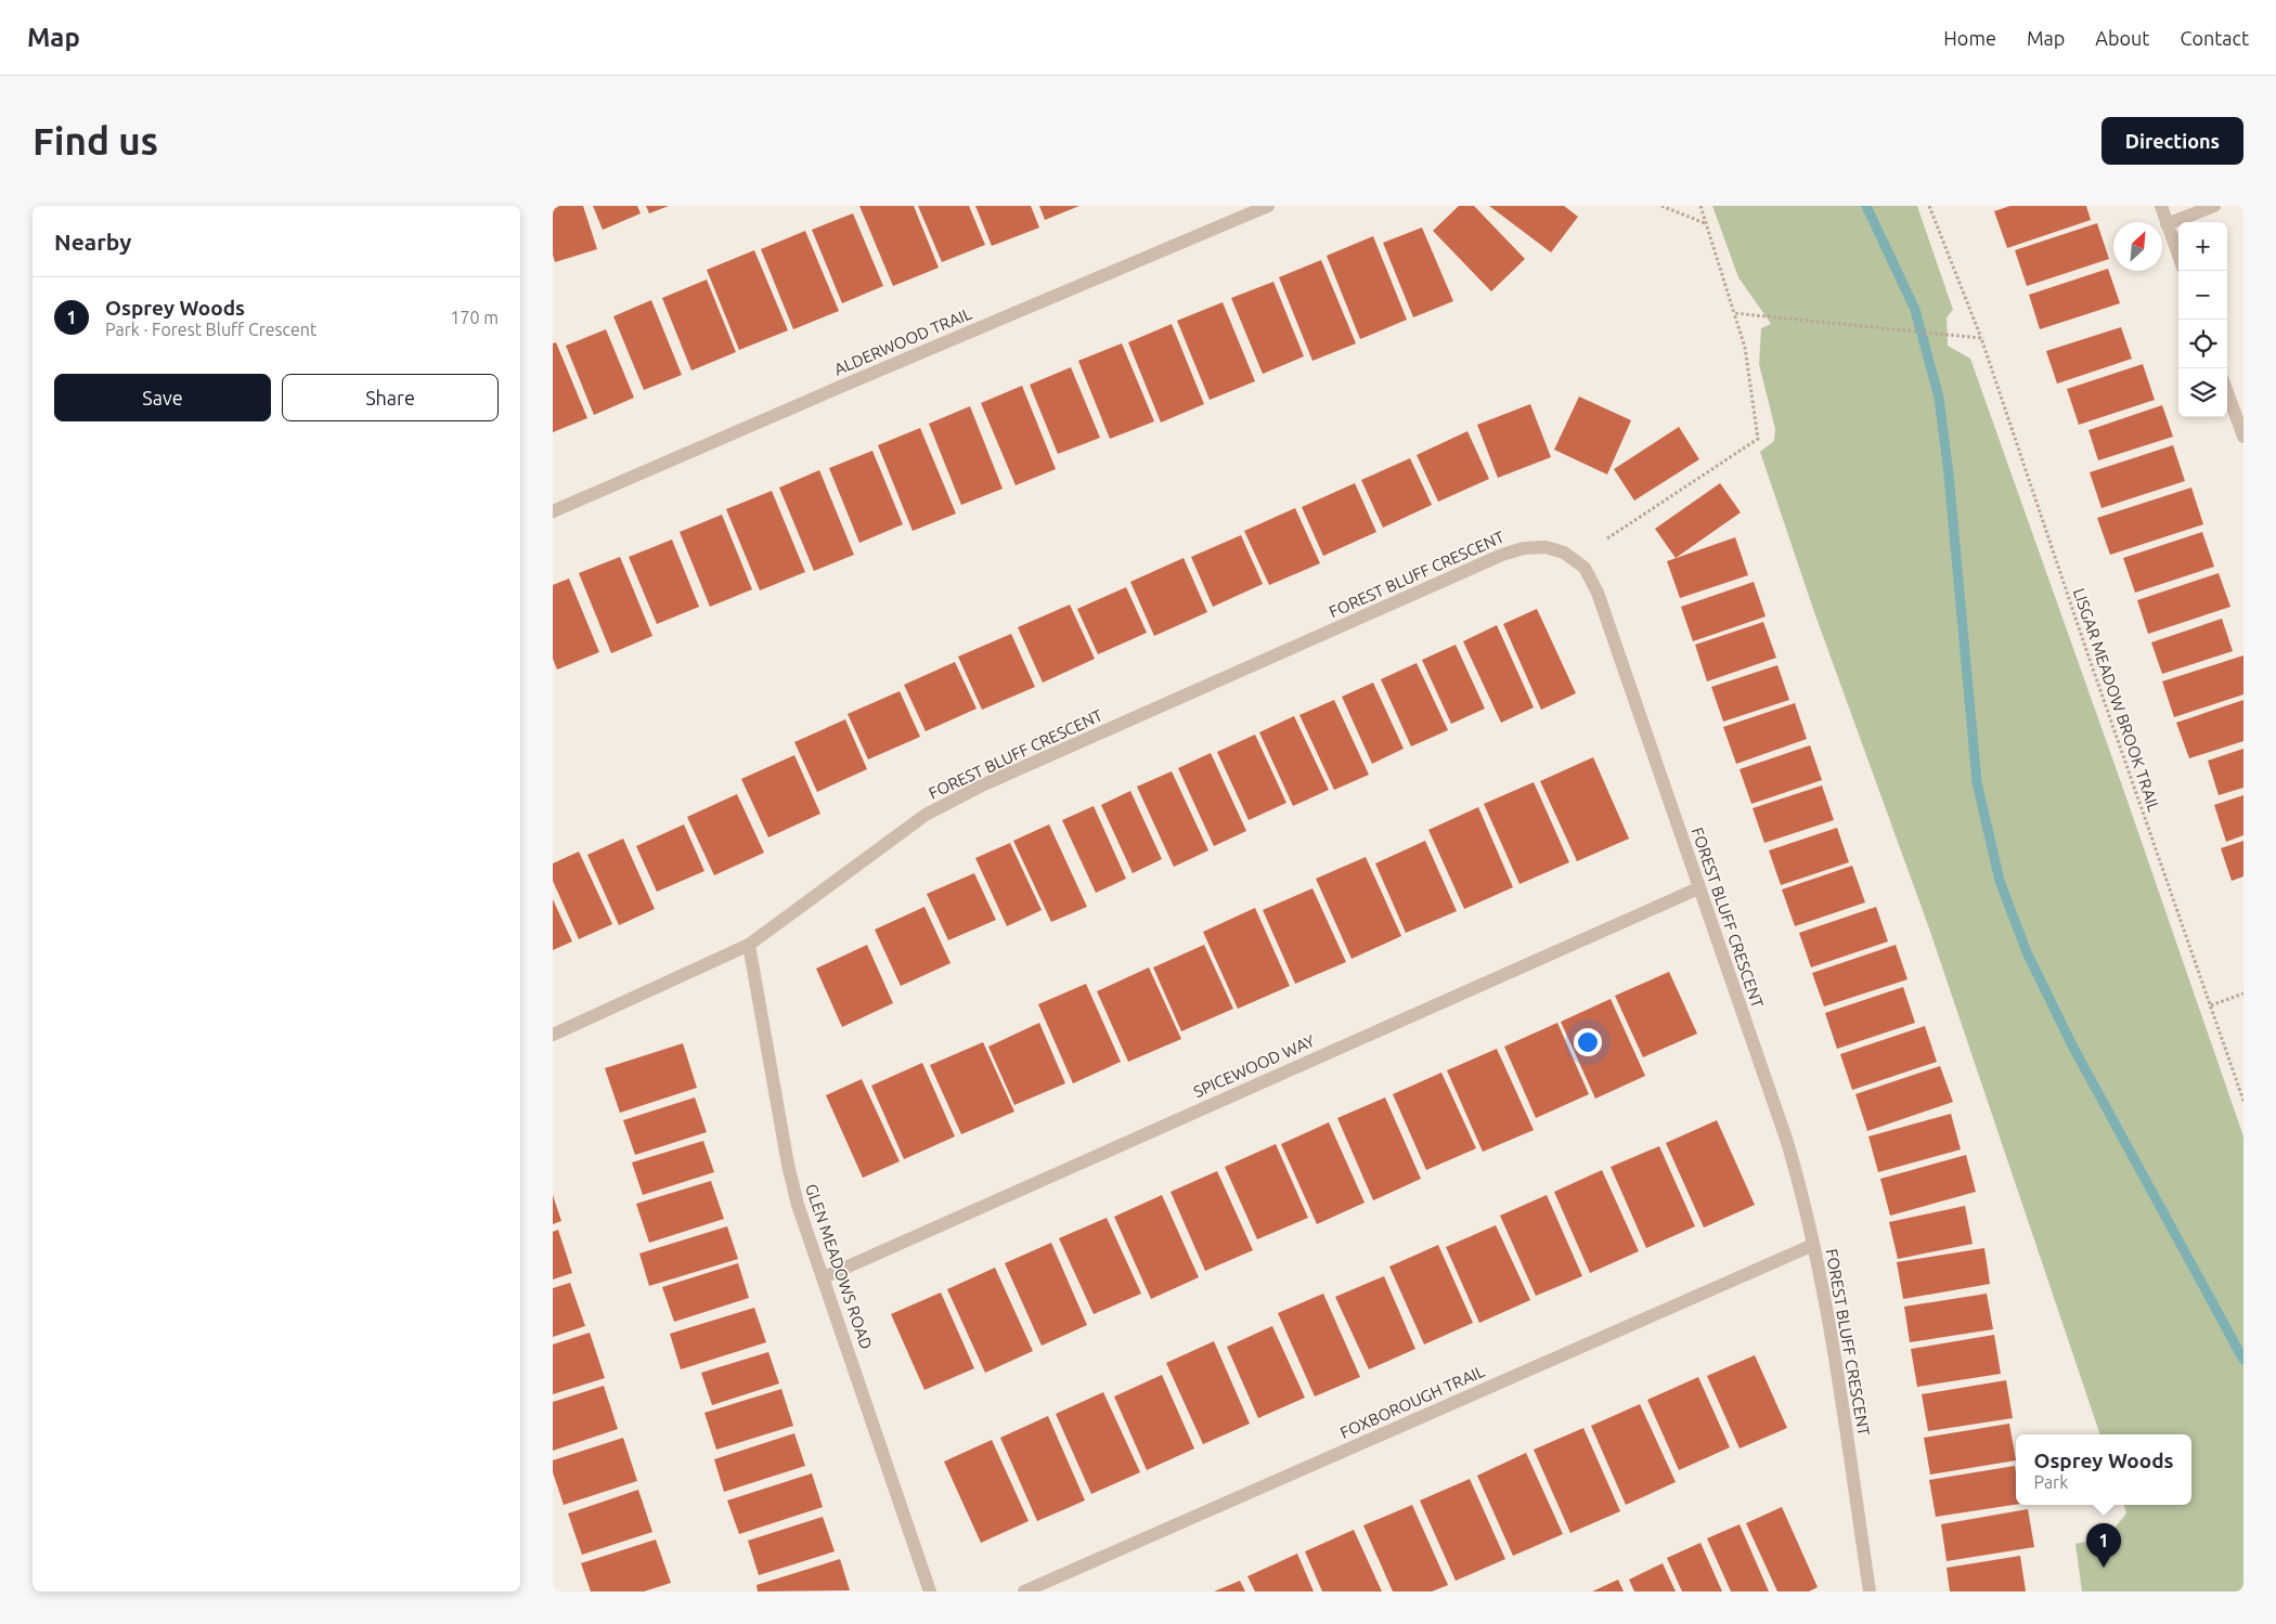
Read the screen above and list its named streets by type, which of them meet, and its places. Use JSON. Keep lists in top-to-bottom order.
{
  "streets": {
    "street": [
      "ALDERWOOD TRAIL",
      "FOREST BLUFF CRESCENT",
      "SPICEWOOD WAY",
      "GLEN MEADOWS ROAD",
      "FOXBOROUGH TRAIL"
    ],
    "path": ["LISGAR MEADOW BROOK TRAIL"]
  },
  "crossings": [
    ["FOREST BLUFF CRESCENT", "SPICEWOOD WAY"],
    ["FOREST BLUFF CRESCENT", "GLEN MEADOWS ROAD"],
    ["FOREST BLUFF CRESCENT", "FOXBOROUGH TRAIL"],
    ["SPICEWOOD WAY", "GLEN MEADOWS ROAD"]
  ],
  "north": "top right",
  "page": {
    "header": "Map",
    "nav": [
      "Home",
      "Map",
      "About",
      "Contact"
    ],
    "buttons": [
      "Directions",
      ["Save", "Share"]
    ],
    "title": "Find us",
    "heading": "Nearby",
    "map_buttons": ["+", "−"],
    "list": [
      {
        "mark": "1",
        "name": "Osprey Woods",
        "note": "Park · Forest Bluff Crescent",
        "value": "170 m"
      }
    ],
    "popup": ["Osprey Woods", "Park"],
    "pins": "1"
  }
}
